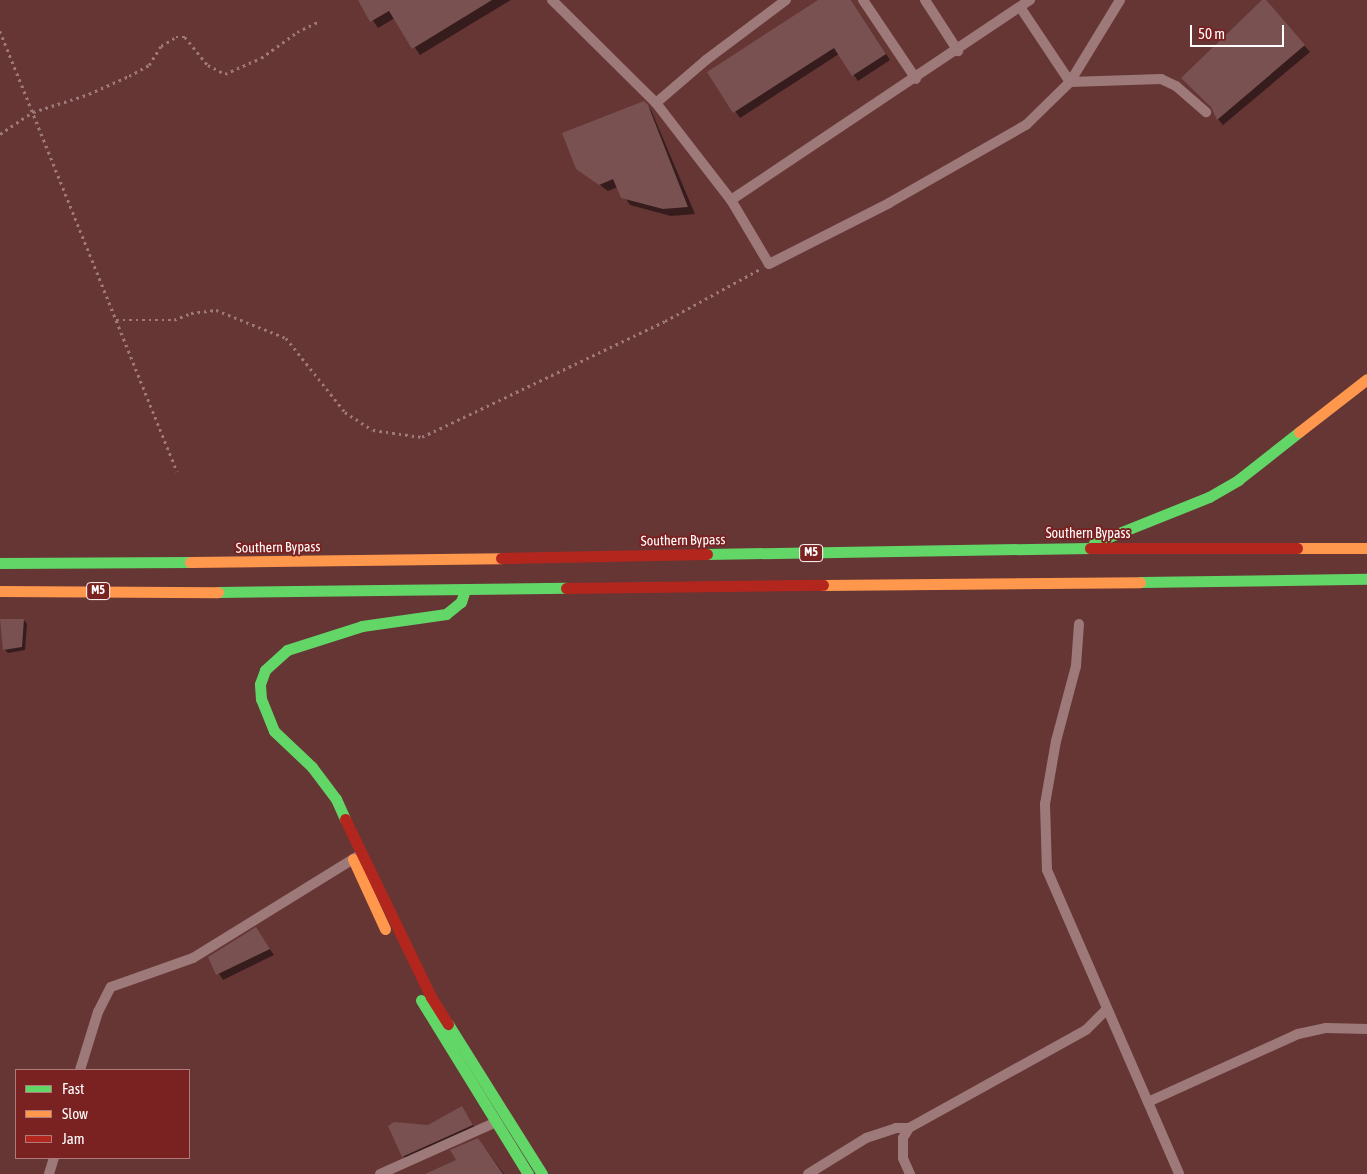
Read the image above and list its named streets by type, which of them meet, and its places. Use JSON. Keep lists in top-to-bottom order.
{
  "streets": {
    "main road": ["Southern Bypass", "M5"]
  },
  "legend": ["Fast", "Slow", "Jam"],
  "scale_bar": "50 m"
}
